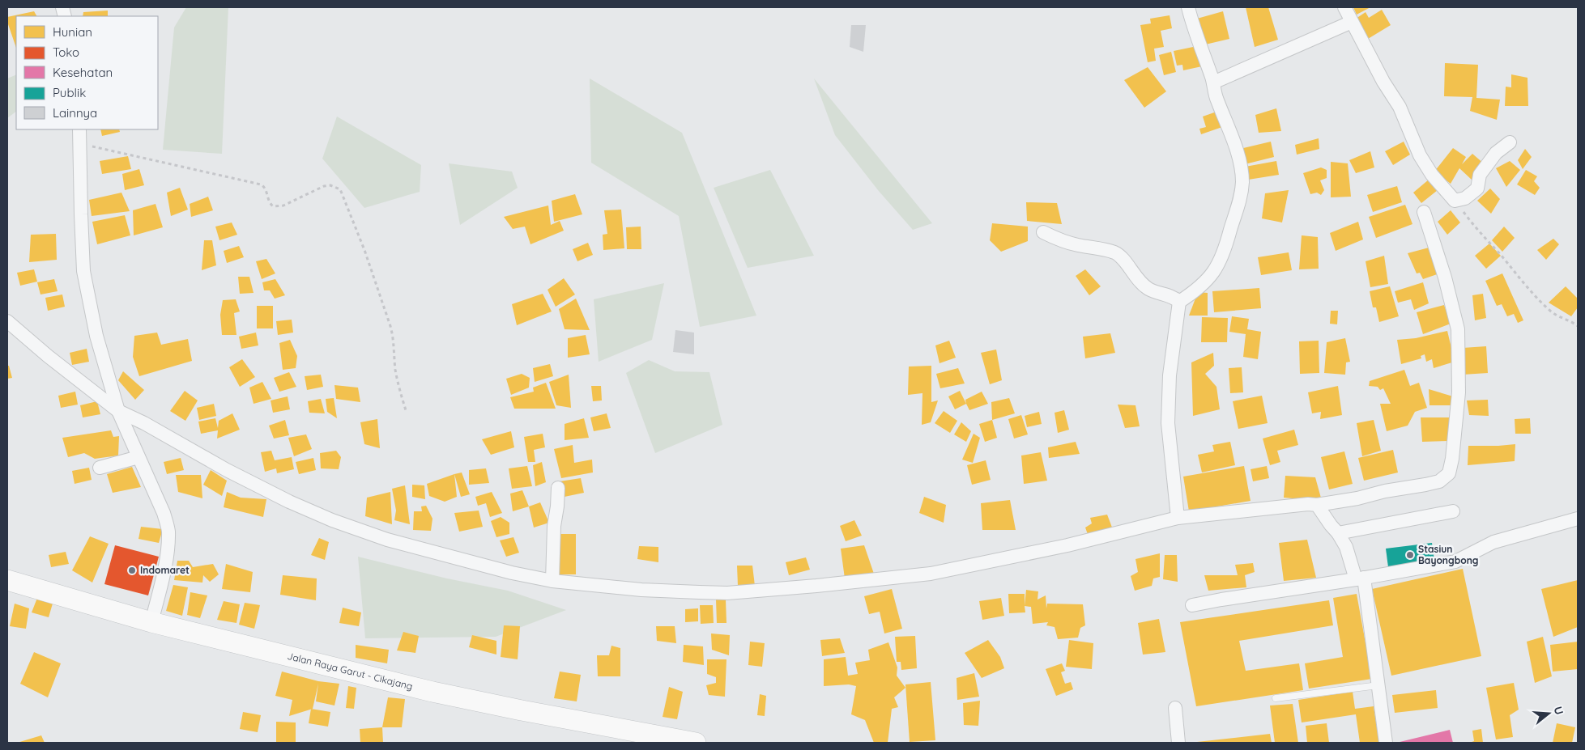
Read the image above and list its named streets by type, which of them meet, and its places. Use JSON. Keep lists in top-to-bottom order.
{
  "streets": {
    "main road": ["Jalan Raya Garut - Cikajang"]
  },
  "places": ["Stasiun Bayongbong", "Indomaret"],
  "legend": [
    "Hunian",
    "Toko",
    "Kesehatan",
    "Publik",
    "Lainnya"
  ],
  "north": "right"
}
